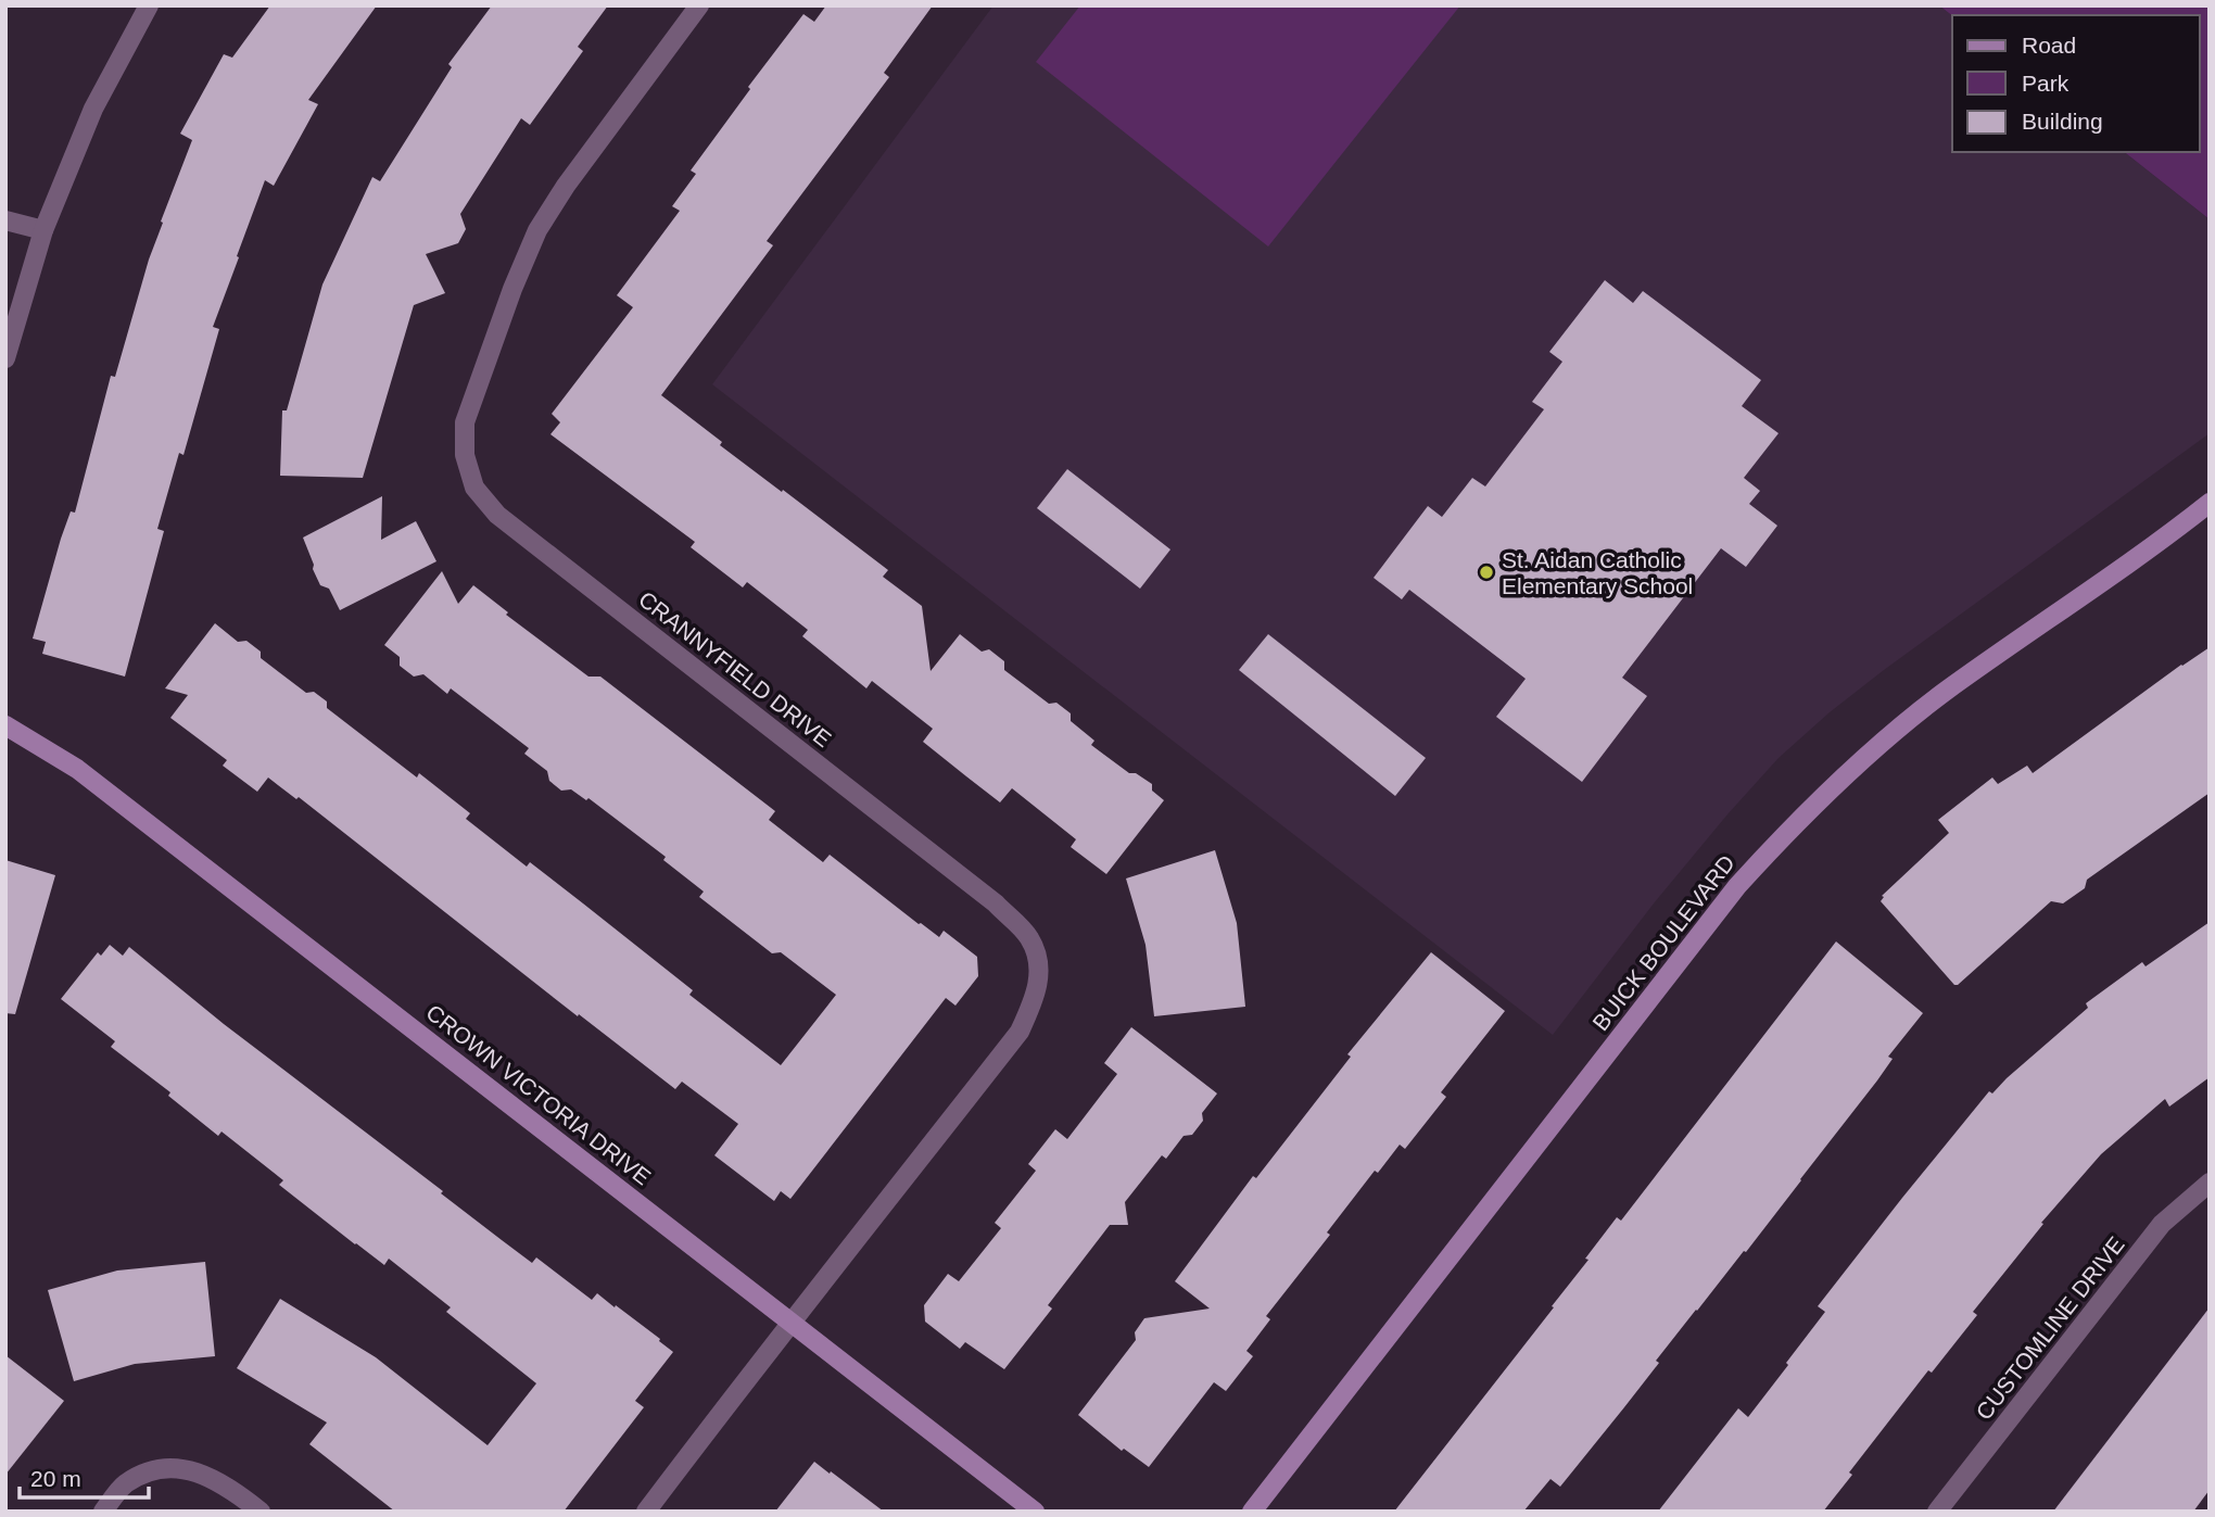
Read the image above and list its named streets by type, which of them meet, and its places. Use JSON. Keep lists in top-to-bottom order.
{
  "streets": {
    "street": [
      "CRANNYFIELD DRIVE",
      "BUICK BOULEVARD",
      "CROWN VICTORIA DRIVE",
      "CUSTOMLINE DRIVE"
    ]
  },
  "crossings": [
    ["CRANNYFIELD DRIVE", "CROWN VICTORIA DRIVE"]
  ],
  "places": ["St. Aidan Catholic Elementary School"],
  "legend": ["Road", "Park", "Building"],
  "scale_bar": "20 m"
}
